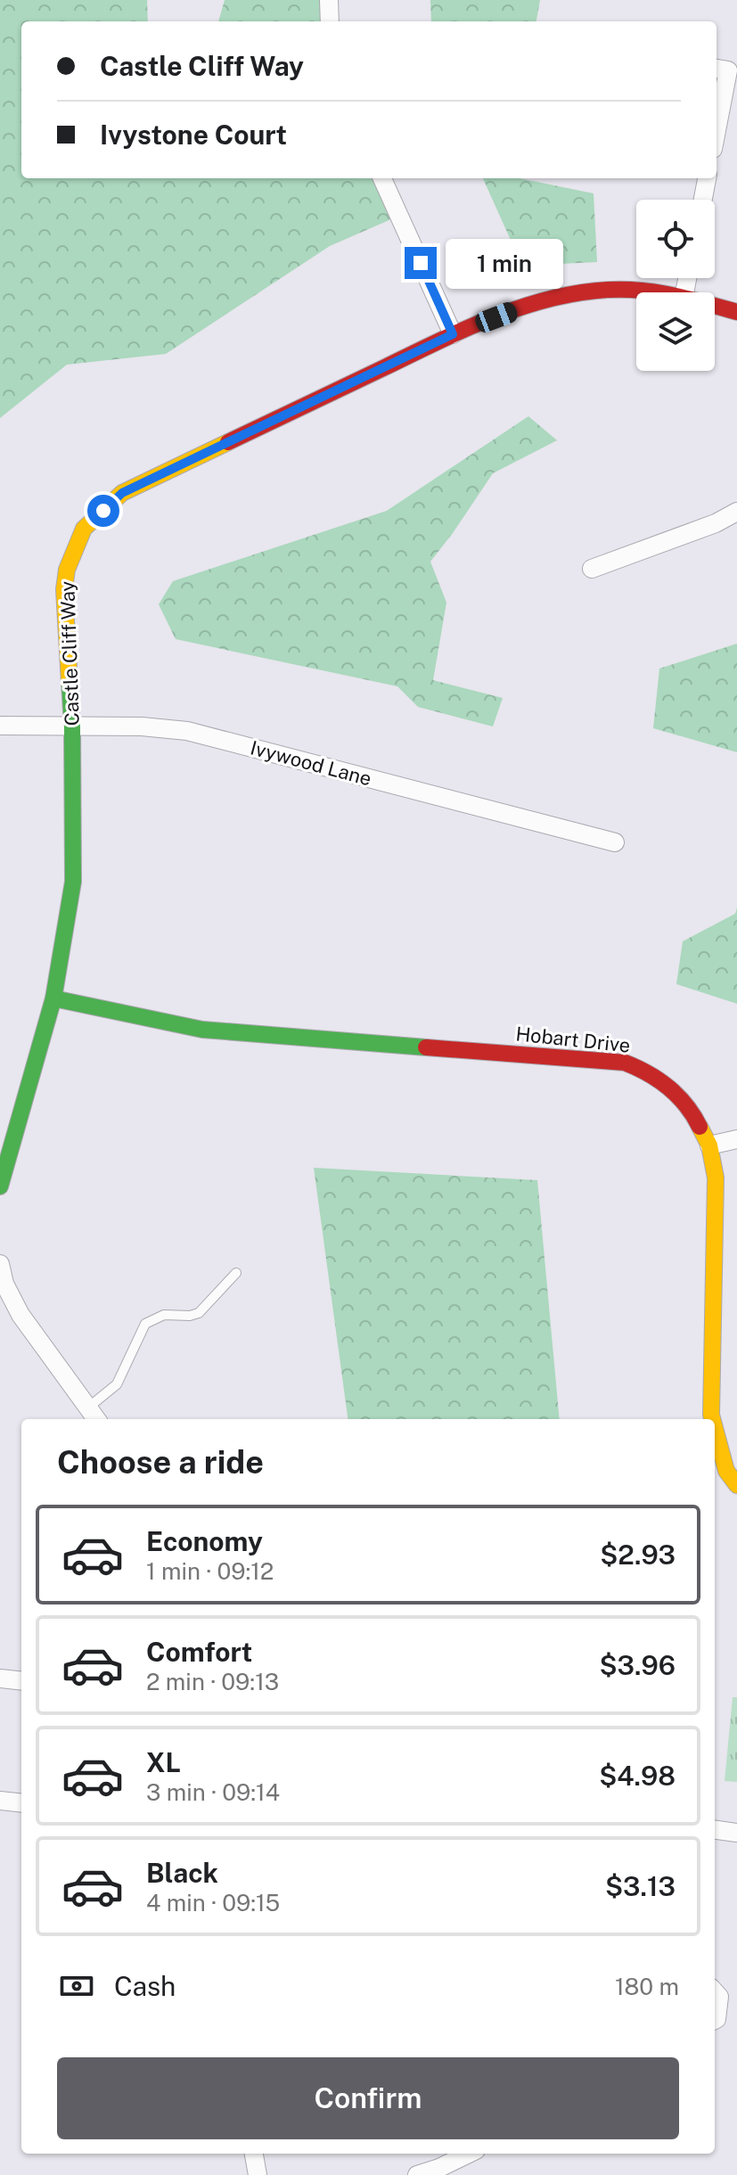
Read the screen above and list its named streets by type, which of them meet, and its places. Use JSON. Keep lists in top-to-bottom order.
{
  "streets": {
    "street": ["Castle Cliff Way", "Ivywood Lane", "Hobart Drive"]
  },
  "crossings": [
    ["Castle Cliff Way", "Ivywood Lane"],
    ["Castle Cliff Way", "Hobart Drive"]
  ],
  "page": {
    "banner": ["Castle Cliff Way", "Ivystone Court"],
    "bubble": "1 min",
    "heading": "Choose a ride",
    "list": [
      {
        "name": "Economy",
        "note": "1 min · 09:12",
        "value": "$2.93"
      },
      {
        "name": "Comfort",
        "note": "2 min · 09:13",
        "value": "$3.96"
      },
      {
        "name": "XL",
        "note": "3 min · 09:14",
        "value": "$4.98"
      },
      {
        "name": "Black",
        "note": "4 min · 09:15",
        "value": "$3.13"
      }
    ],
    "pay": ["Cash", "180 m"],
    "buttons": "Confirm"
  }
}
